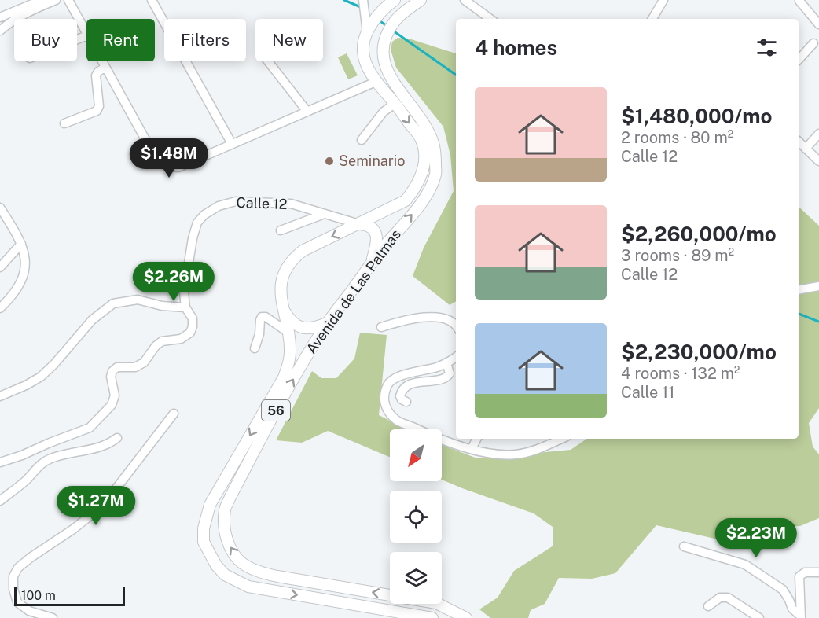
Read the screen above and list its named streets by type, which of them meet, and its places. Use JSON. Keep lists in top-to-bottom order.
{
  "streets": {
    "main road": ["Avenida de Las Palmas", "56"],
    "street": ["Calle 12"]
  },
  "crossings": [
    ["Calle 12", "Avenida de Las Palmas"]
  ],
  "places": ["Seminario"],
  "scale_bar": "100 m",
  "north": "bottom left",
  "page": {
    "chip": [
      "Buy",
      "Rent",
      "Filters",
      "New"
    ],
    "heading": "4 homes",
    "list": [
      {
        "name": "$1,480,000/mo",
        "note": "2 rooms · 80 m² · Calle 12"
      },
      {
        "name": "$2,260,000/mo",
        "note": "3 rooms · 89 m² · Calle 12"
      },
      {
        "name": "$2,230,000/mo",
        "note": "4 rooms · 132 m² · Calle 11"
      }
    ],
    "price": [
      "$1.48M",
      "$2.26M",
      "$1.27M",
      "$2.23M"
    ],
    "scale": "100 m"
  }
}
